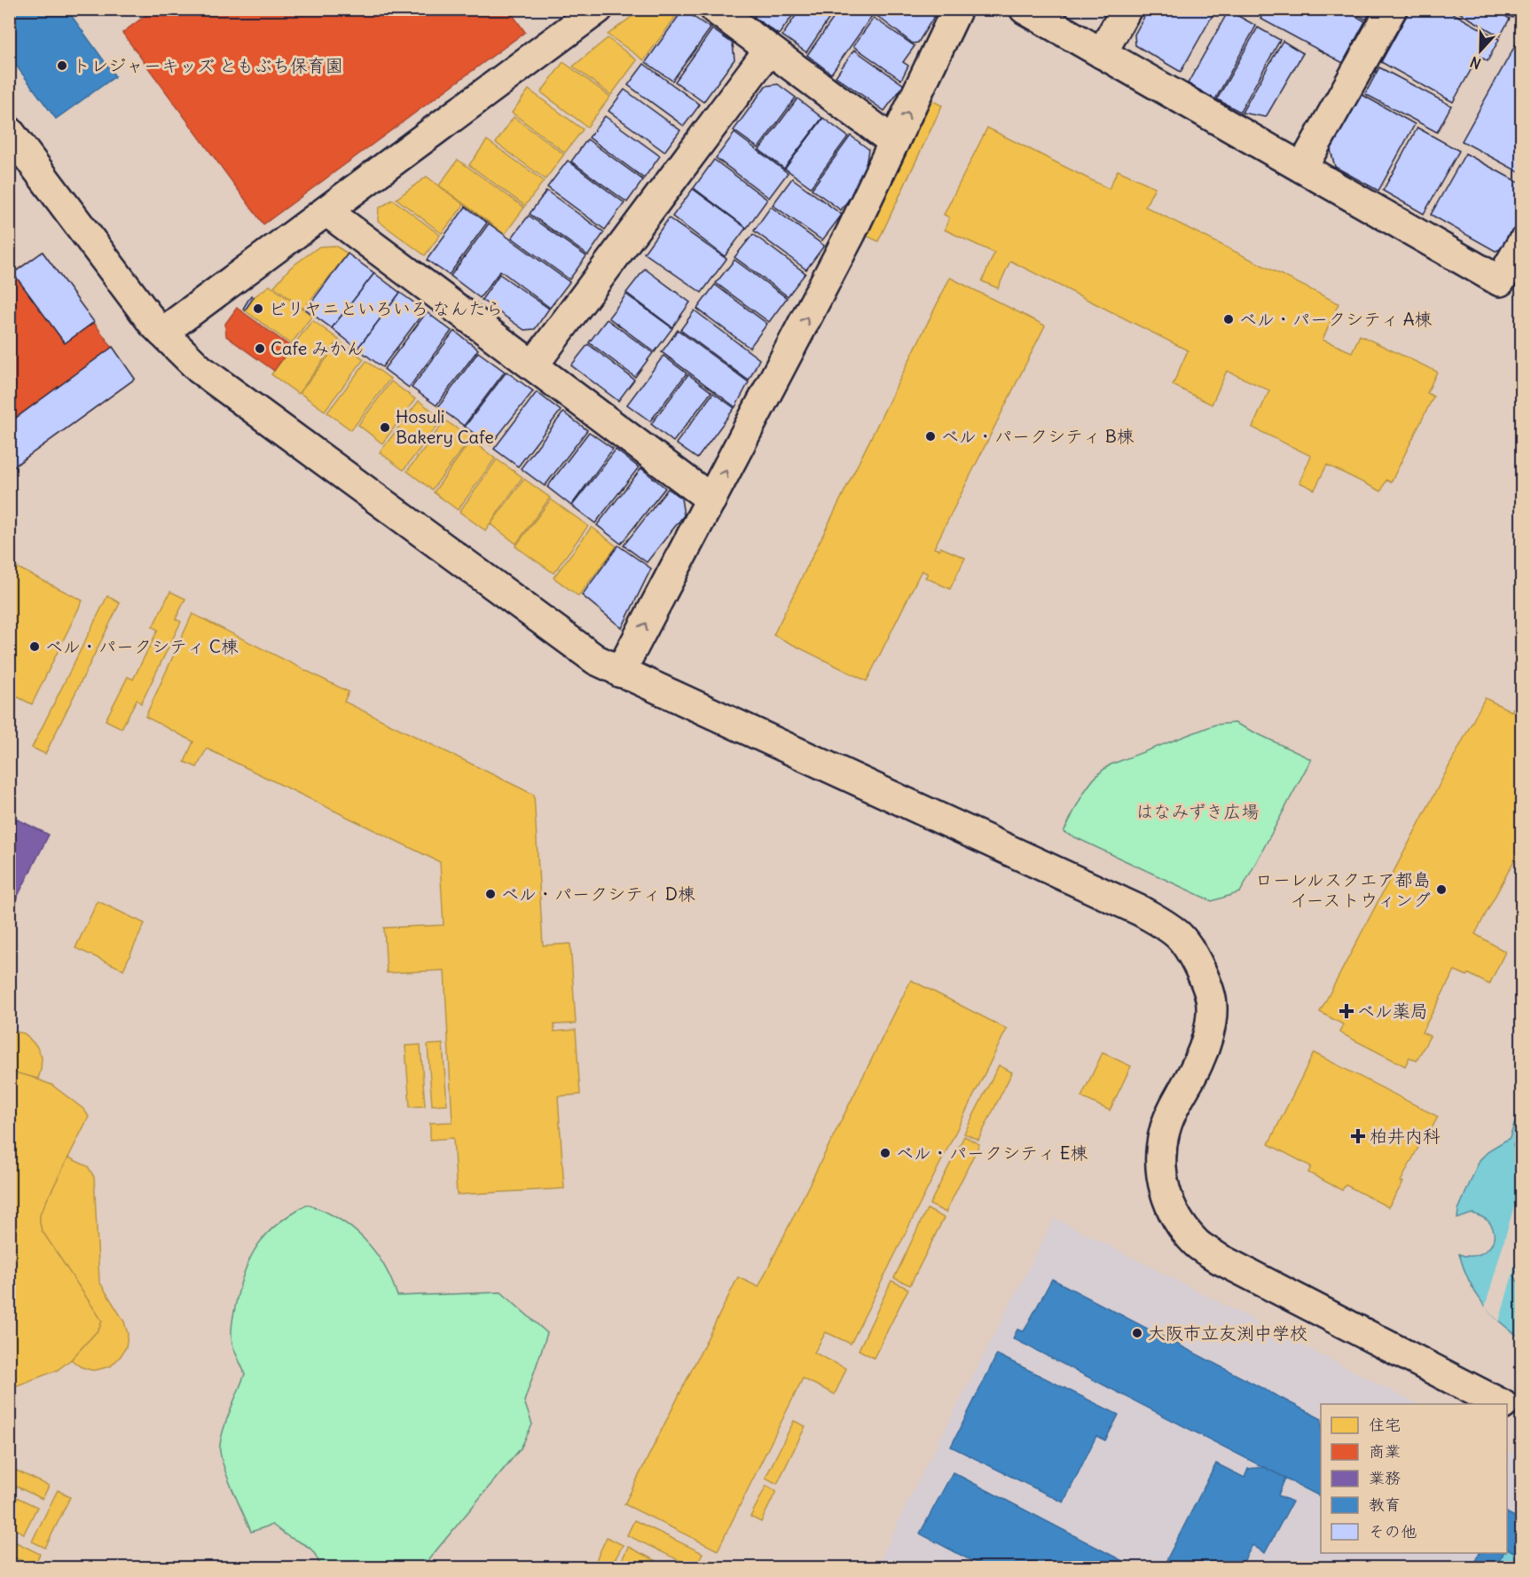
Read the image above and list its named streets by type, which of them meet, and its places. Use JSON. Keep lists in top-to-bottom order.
{
  "parks": ["はなみずき広場"],
  "places": {
    "other": [
      "トレジャーキッズ ともぶち保育園",
      "ビリヤニといろいろ なんたら",
      "ベル・パークシティ A棟",
      "Cafe みかん",
      "Hosuli Bakery Cafe",
      "ベル・パークシティ B棟",
      "ベル・パークシティ C棟",
      "ローレルスクエア都島 イーストウィング",
      "ベル・パークシティ D棟",
      "ベル・パークシティ E棟",
      "大阪市立友渕中学校"
    ],
    "health": ["ベル薬局", "柏井内科"]
  },
  "legend": [
    "住宅",
    "商業",
    "業務",
    "教育",
    "その他"
  ],
  "north": "bottom"
}
